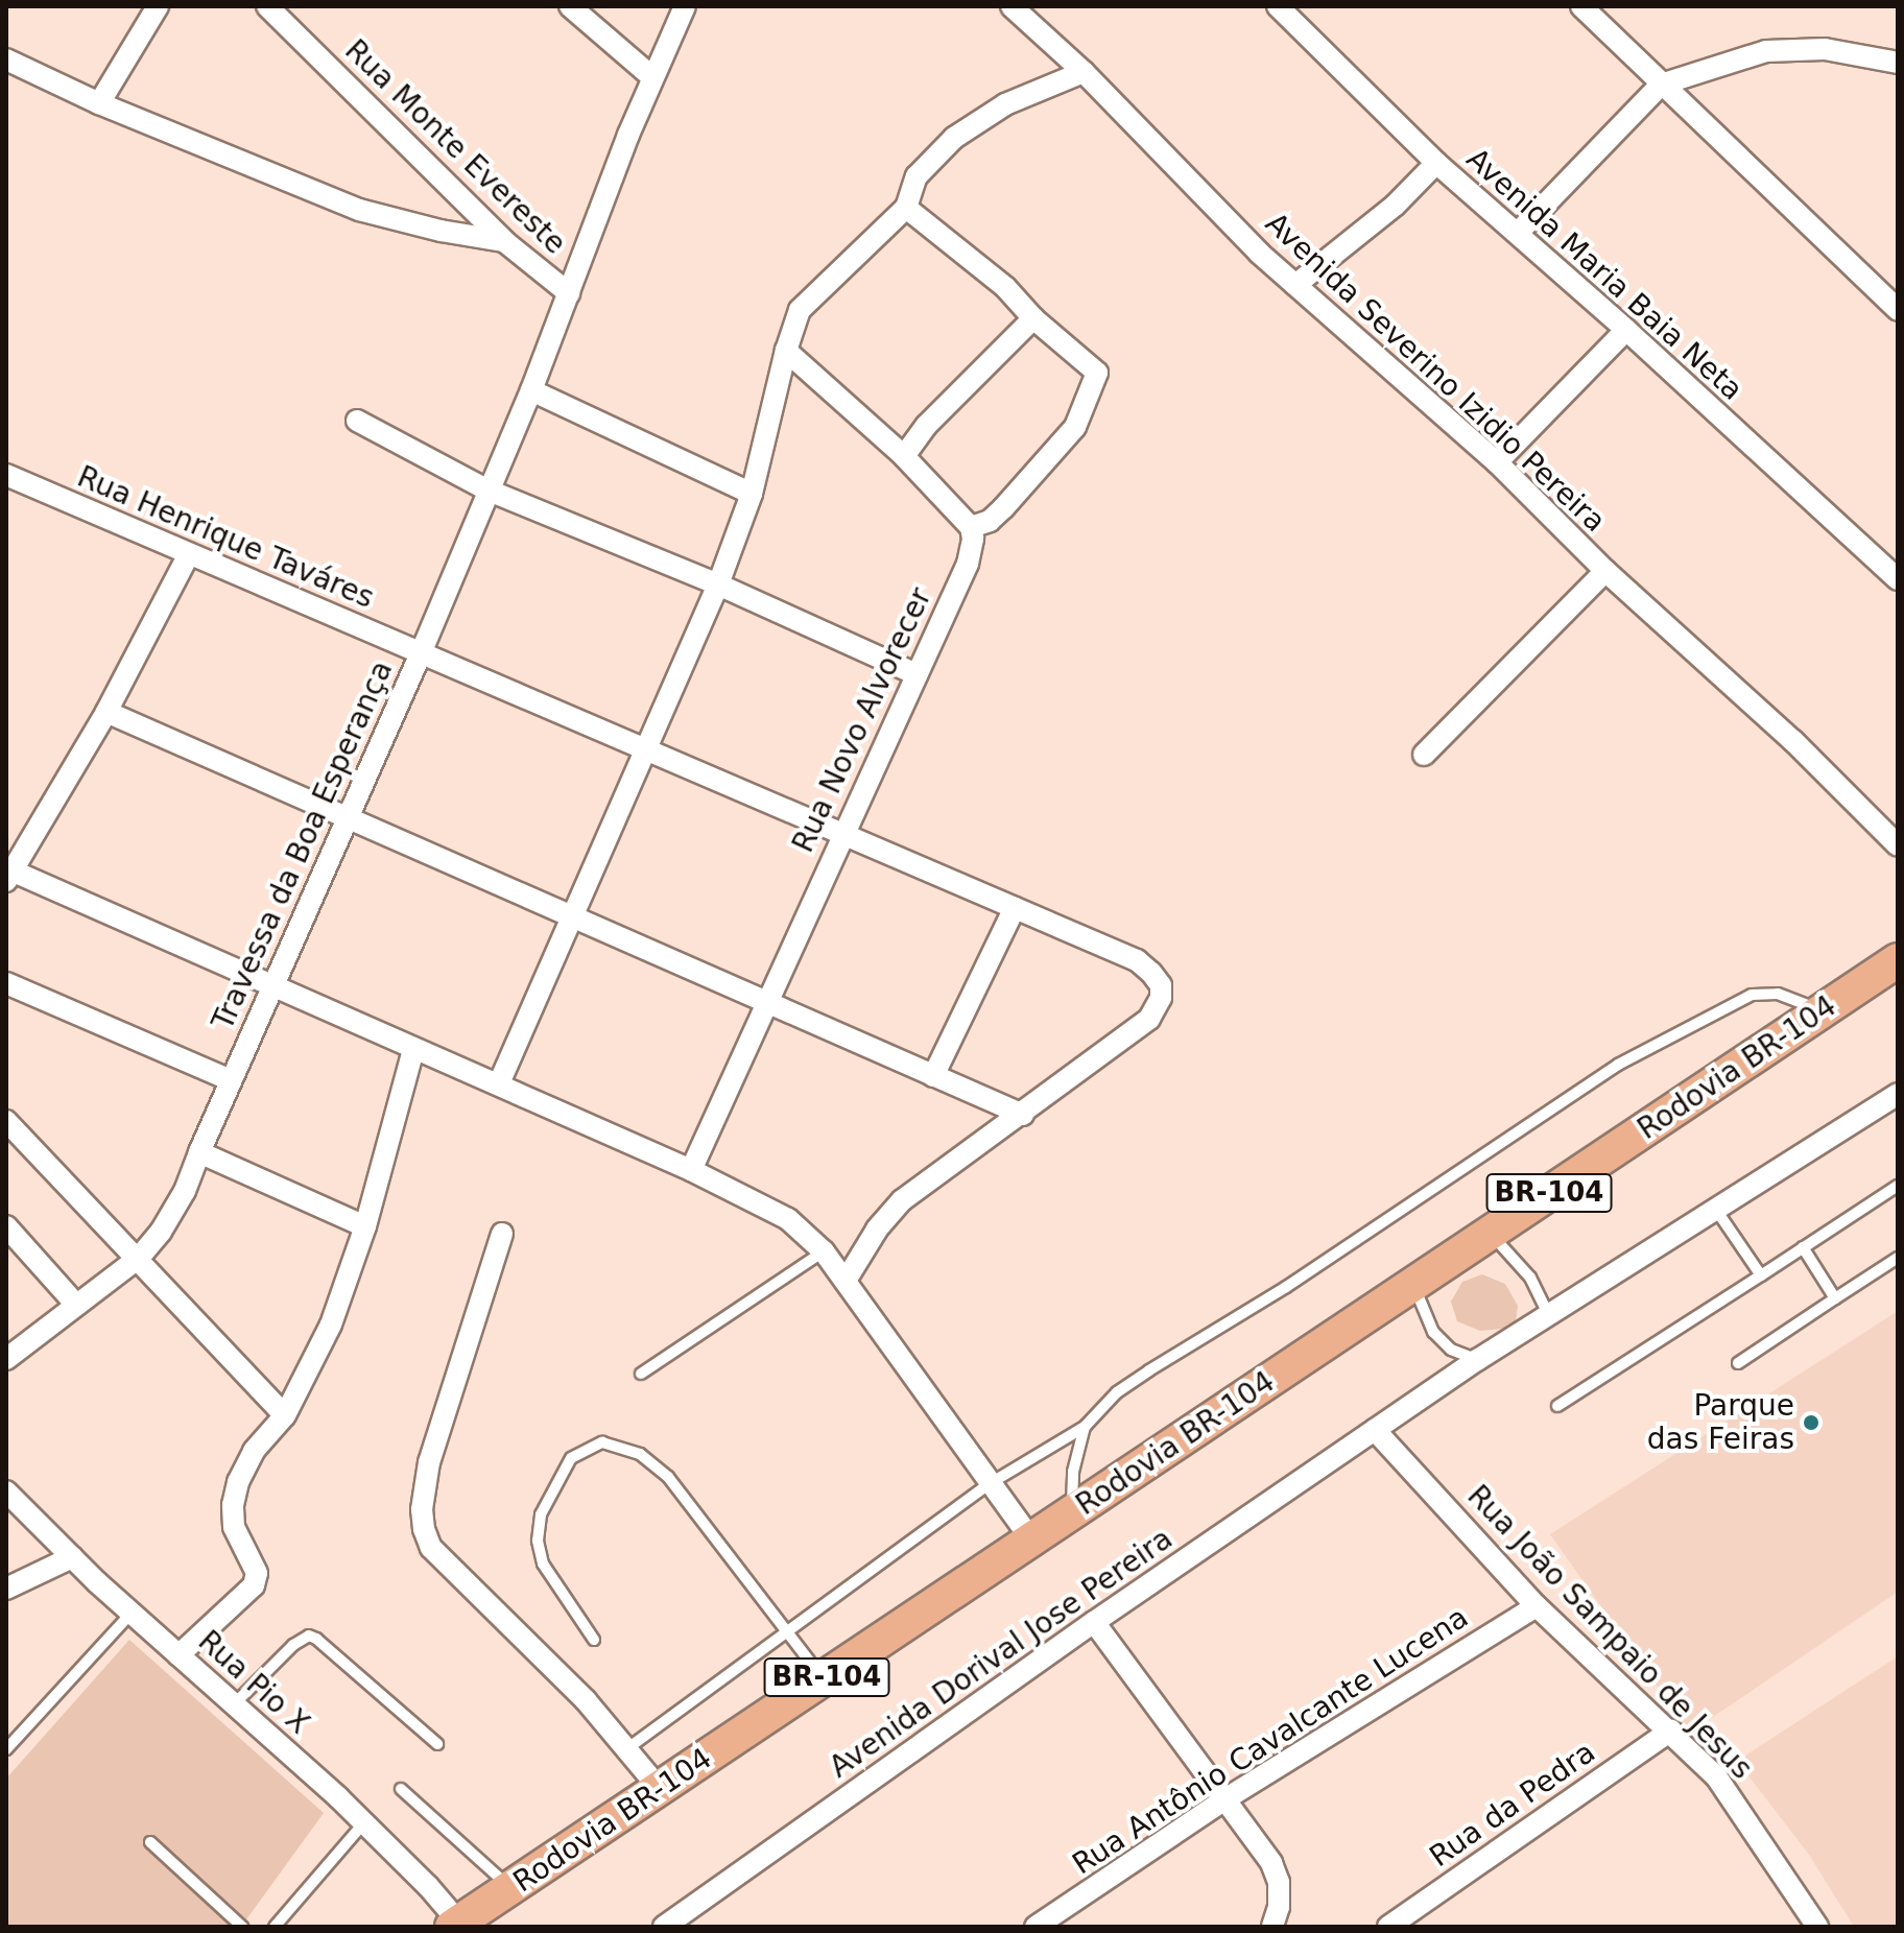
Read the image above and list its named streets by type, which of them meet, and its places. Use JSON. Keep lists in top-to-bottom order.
{
  "streets": {
    "highway": ["Rodovia BR-104", "BR-104"],
    "street": [
      "Rua Monte Evereste",
      "Avenida Maria Baia Neta",
      "Avenida Severino Izidio Pereira",
      "Rua Henrique Taváres",
      "Rua Novo Alvorecer",
      "Travessa da Boa Esperança",
      "Rua João Sampaio de Jesus",
      "Avenida Dorival Jose Pereira",
      "Rua Pio X",
      "Rua Antônio Cavalcante Lucena",
      "Rua da Pedra"
    ]
  },
  "crossings": [
    ["Rua Monte Evereste", "Travessa da Boa Esperança"],
    ["Rua Henrique Taváres", "Rua Novo Alvorecer"],
    ["Rua Henrique Taváres", "Travessa da Boa Esperança"],
    ["Rodovia BR-104", "Rua Pio X"],
    ["Rua João Sampaio de Jesus", "Avenida Dorival Jose Pereira"],
    ["Rua João Sampaio de Jesus", "Rua Antônio Cavalcante Lucena"],
    ["Rua João Sampaio de Jesus", "Rua da Pedra"]
  ],
  "places": ["Parque das Feiras"]
}
